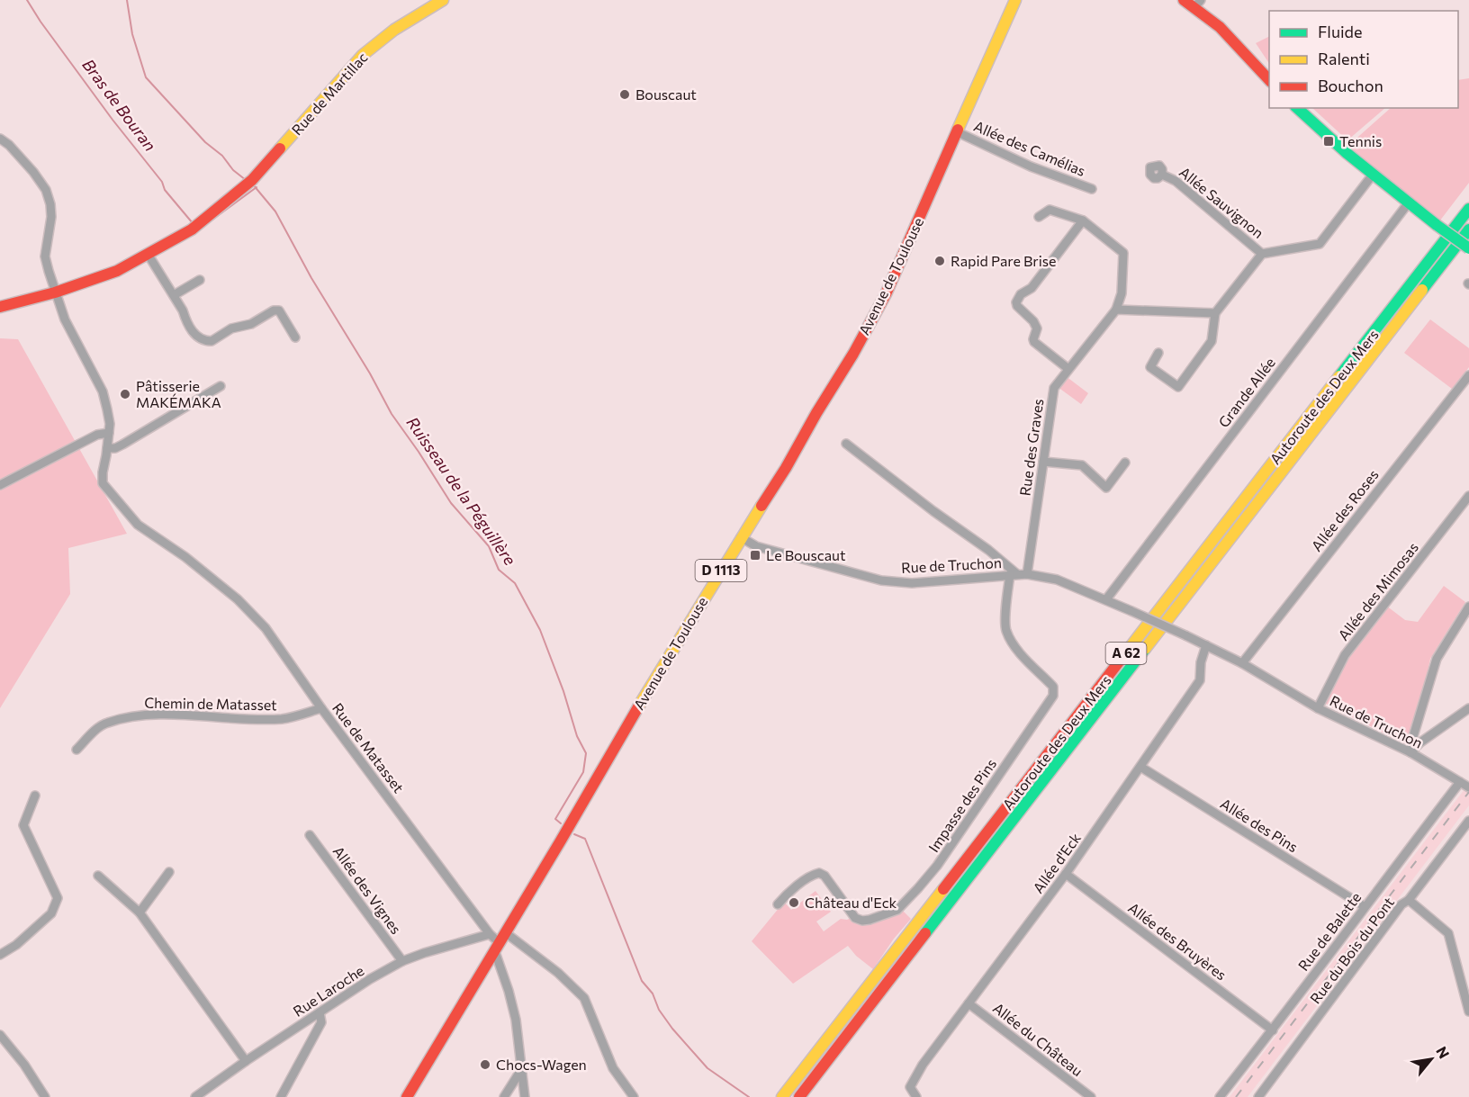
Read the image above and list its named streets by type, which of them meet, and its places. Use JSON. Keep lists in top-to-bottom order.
{
  "streets": {
    "main road": [
      "Rue de Martillac",
      "Avenue de Toulouse",
      "Autoroute des Deux Mers",
      "D 1113",
      "A 62"
    ],
    "street": [
      "Allée des Camélias",
      "Allée Sauvignon",
      "Grande Allée",
      "Rue des Graves",
      "Allée des Roses",
      "Rue de Truchon",
      "Allée des Mimosas",
      "Chemin de Matasset",
      "Rue de Matasset",
      "Impasse des Pins",
      "Allée des Pins",
      "Allée d'Eck",
      "Allée des Vignes",
      "Rue de Balette",
      "Allée des Bruyères",
      "Rue du Bois du Pont",
      "Rue Laroche",
      "Allée du Château"
    ]
  },
  "crossings": [
    ["Rue de Martillac", "Rue de Matasset"],
    ["Allée des Camélias", "Avenue de Toulouse"],
    ["Avenue de Toulouse", "Rue de Truchon"],
    ["Avenue de Toulouse", "Rue de Matasset"],
    ["Grande Allée", "Rue de Truchon"],
    ["Rue des Graves", "Rue de Truchon"],
    ["Allée des Roses", "Rue de Truchon"],
    ["Rue de Truchon", "Allée des Mimosas"],
    ["Rue de Truchon", "Impasse des Pins"],
    ["Rue de Truchon", "Allée d'Eck"],
    ["Rue de Truchon", "Rue de Balette"],
    ["Chemin de Matasset", "Rue de Matasset"],
    ["Rue de Matasset", "Rue Laroche"],
    ["Allée des Pins", "Allée d'Eck"],
    ["Allée des Pins", "Rue de Balette"],
    ["Allée d'Eck", "Allée des Bruyères"],
    ["Allée d'Eck", "Allée du Château"],
    ["Allée des Vignes", "Rue Laroche"],
    ["Rue de Balette", "Allée des Bruyères"]
  ],
  "water": ["Bras de Bouran", "Ruisseau de la Péguillère"],
  "places": {
    "other": [
      "Bouscaut",
      "Rapid Pare Brise",
      "Pâtisserie MAKÉMAKA",
      "Château d'Eck",
      "Chocs-Wagen"
    ],
    "transit": ["Tennis", "Le Bouscaut"]
  },
  "legend": ["Fluide", "Ralenti", "Bouchon"],
  "north": "top right"
}
